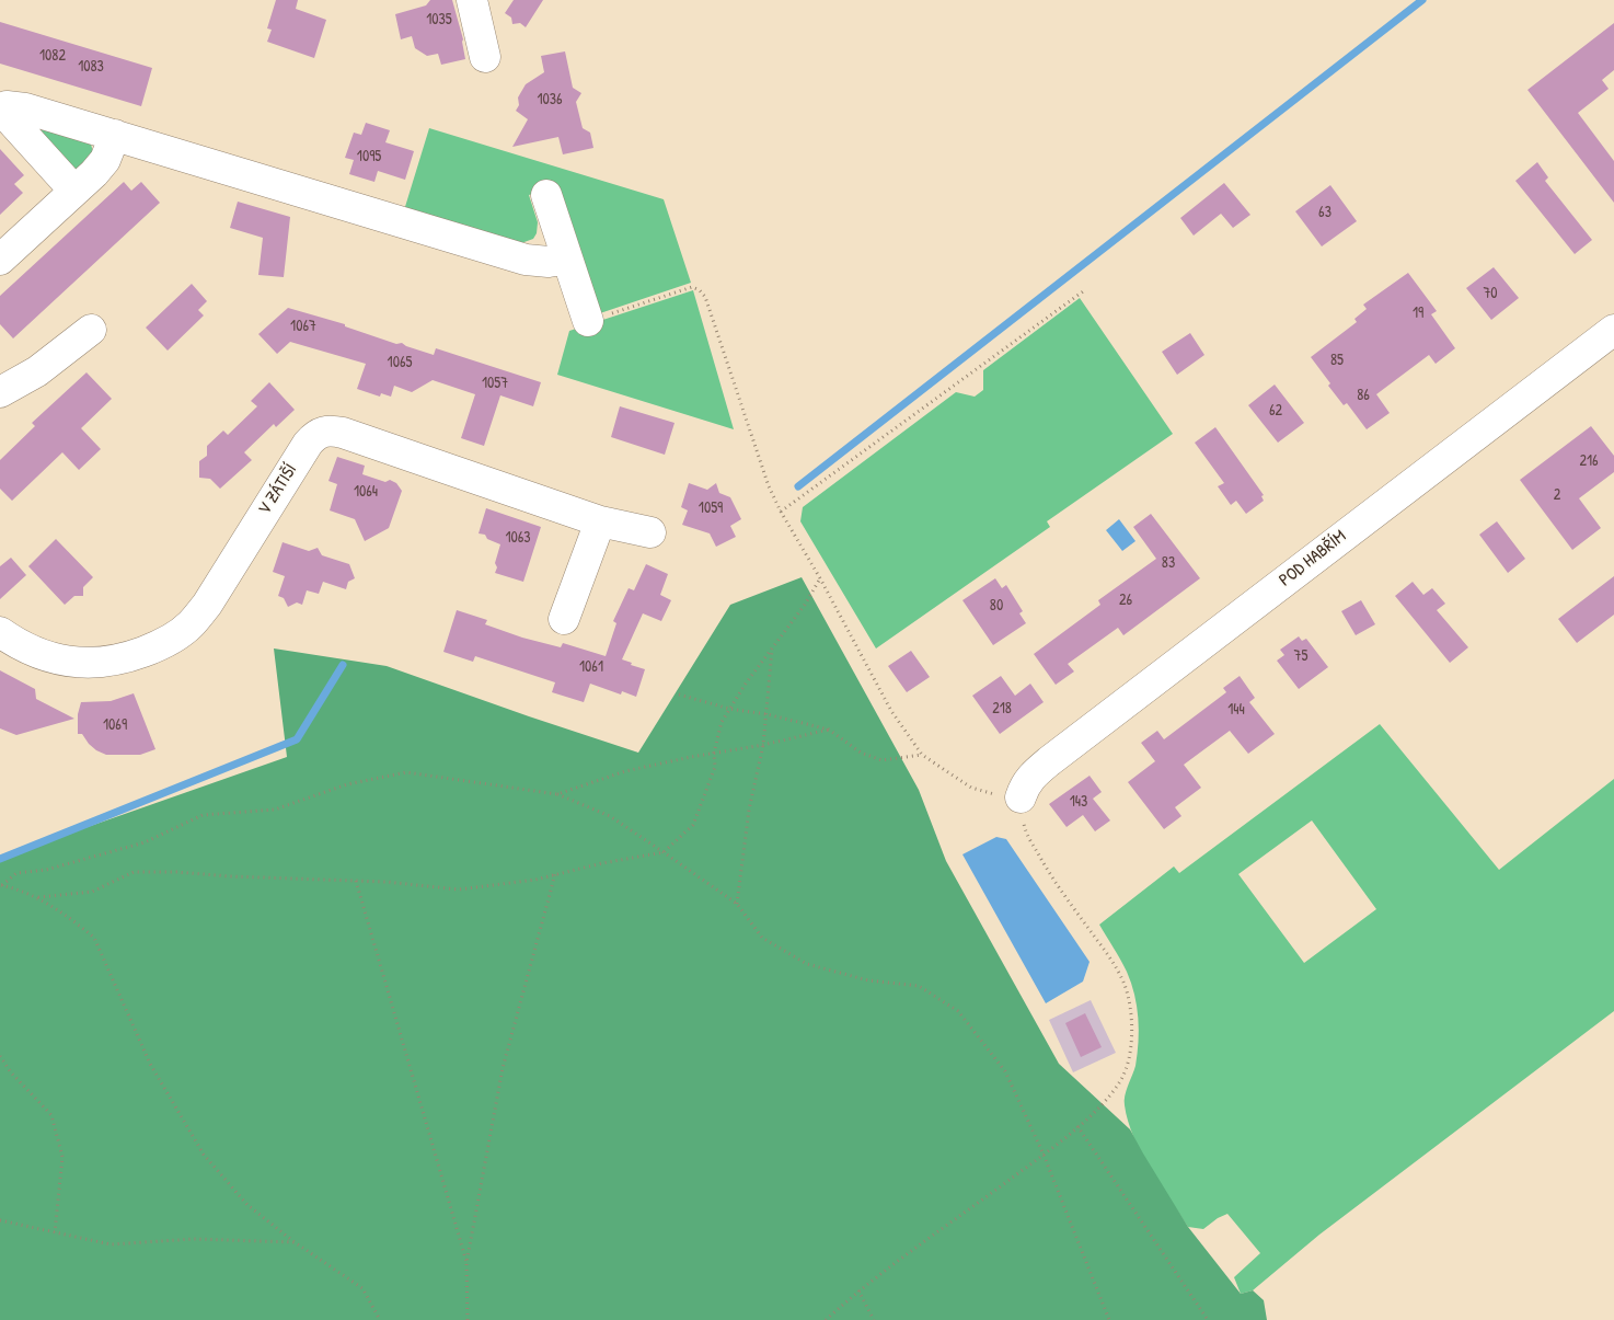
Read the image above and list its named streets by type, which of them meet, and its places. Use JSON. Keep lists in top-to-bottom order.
{
  "streets": {
    "street": ["V ZÁTIŠÍ", "POD HABŘÍM"]
  },
  "house_numbers": [
    "1035",
    "1082",
    "1083",
    "1036",
    "1095",
    "63",
    "70",
    "19",
    "1067",
    "85",
    "1065",
    "1057",
    "86",
    "62",
    "216",
    "1064",
    "2",
    "1059",
    "1063",
    "83",
    "26",
    "80",
    "75",
    "1061",
    "218",
    "144",
    "1069",
    "143"
  ]
}
